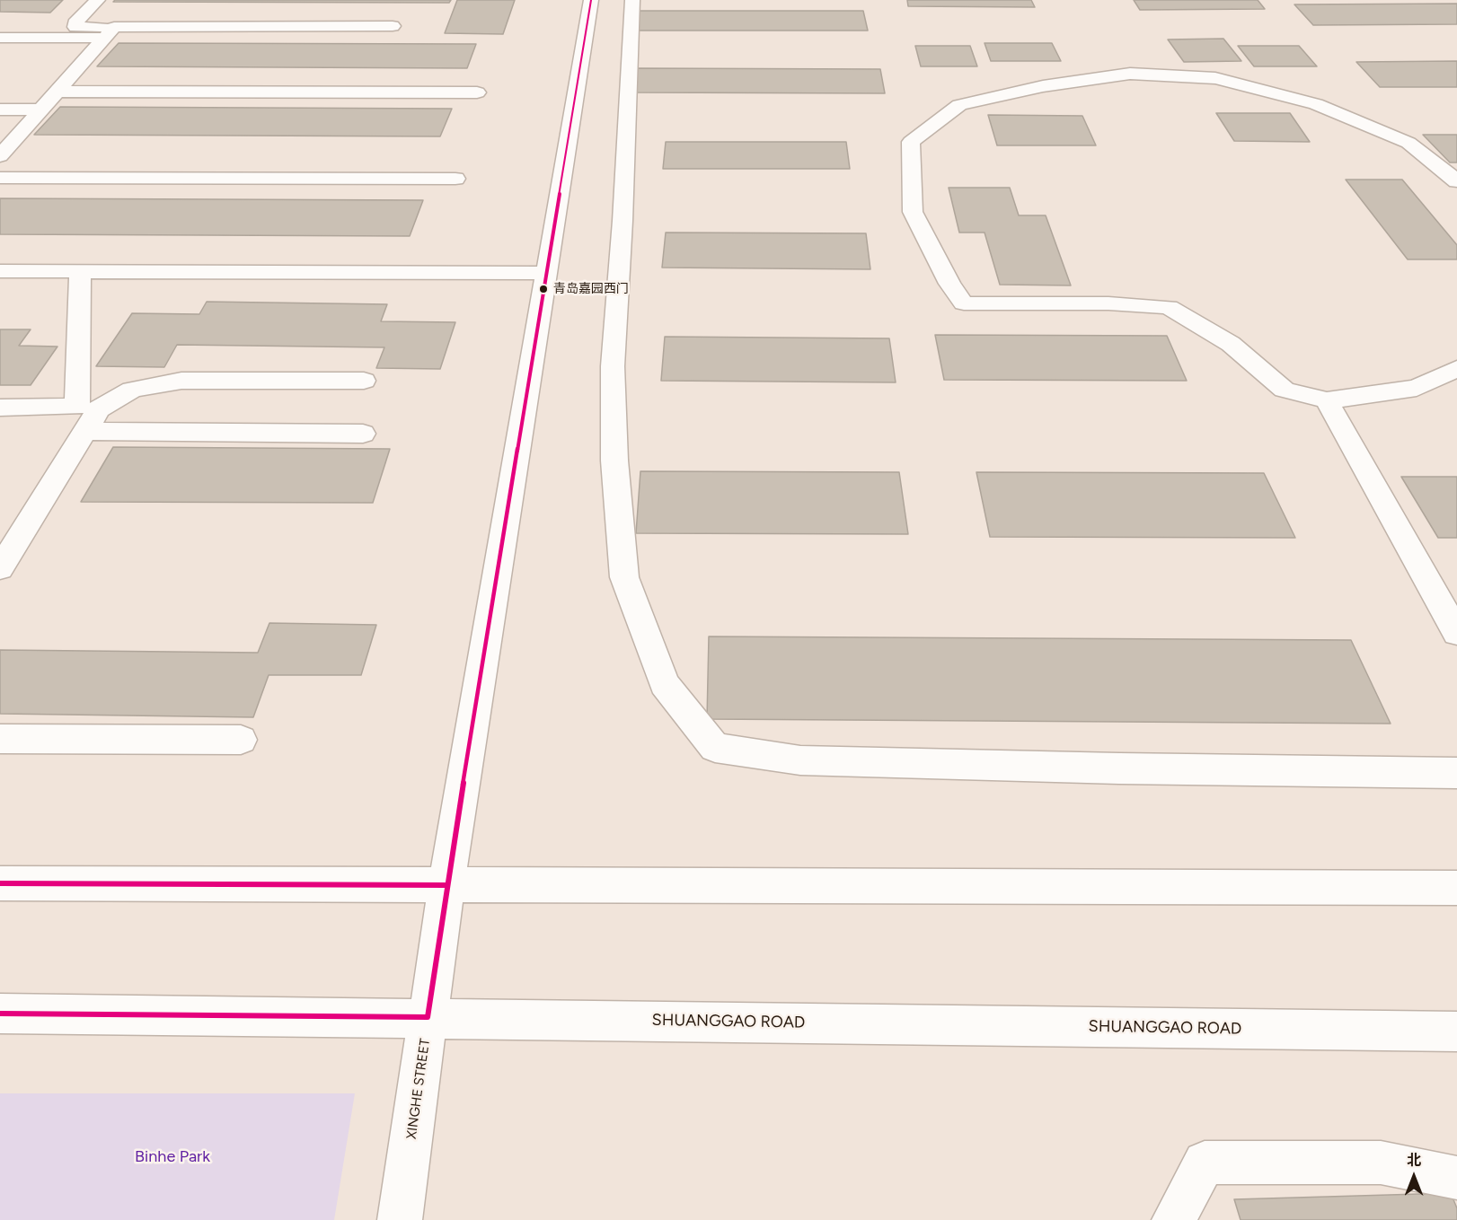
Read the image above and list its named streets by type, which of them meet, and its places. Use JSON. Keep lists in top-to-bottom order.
{
  "streets": {
    "street": ["SHUANGGAO ROAD", "XINGHE STREET"]
  },
  "crossings": [
    ["SHUANGGAO ROAD", "XINGHE STREET"]
  ],
  "parks": ["Binhe Park"],
  "places": ["青岛嘉园西门"],
  "north": "top"
}
